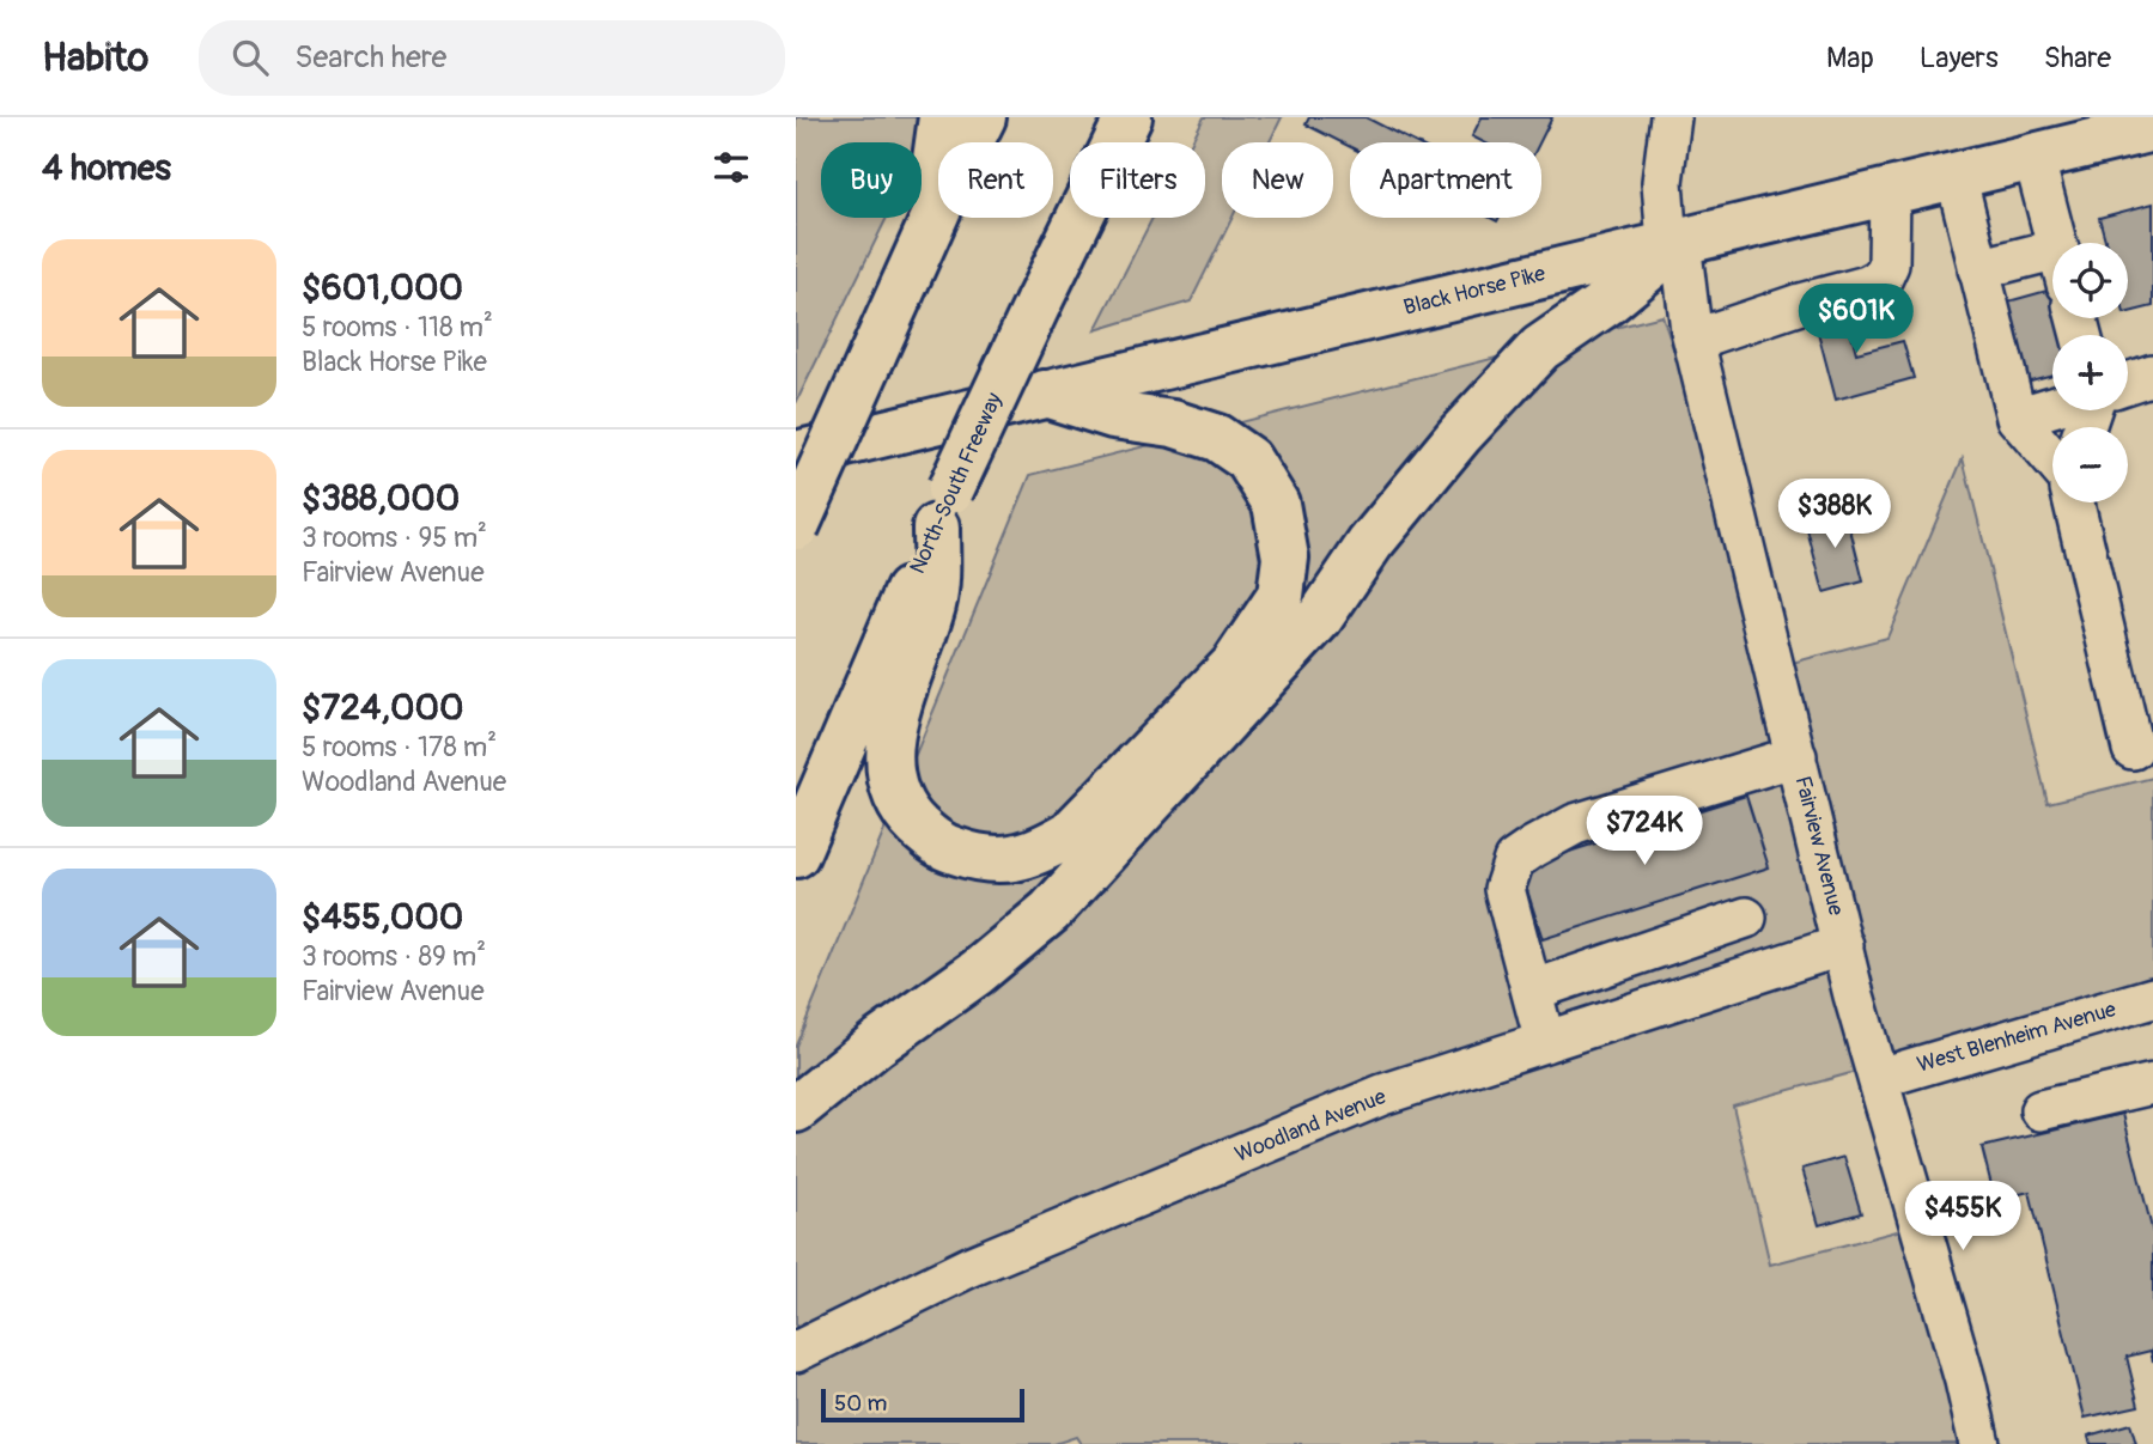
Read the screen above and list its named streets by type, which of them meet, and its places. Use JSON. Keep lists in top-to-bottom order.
{
  "streets": {
    "main road": ["Black Horse Pike", "North-South Freeway"],
    "street": ["Fairview Avenue", "West Blenheim Avenue", "Woodland Avenue"]
  },
  "crossings": [
    ["Black Horse Pike", "Fairview Avenue"],
    ["Fairview Avenue", "West Blenheim Avenue"],
    ["Fairview Avenue", "Woodland Avenue"]
  ],
  "scale_bar": "50 m",
  "page": {
    "header": "Habito",
    "search": "Search here",
    "nav": ["Map", "Layers", "Share"],
    "heading": "4 homes",
    "chip": [
      "Buy",
      "Rent",
      "Filters",
      "New",
      "Apartment"
    ],
    "list": [
      {
        "name": "$601,000",
        "note": "5 rooms · 118 m² · Black Horse Pike"
      },
      {
        "name": "$388,000",
        "note": "3 rooms · 95 m² · Fairview Avenue"
      },
      {
        "name": "$724,000",
        "note": "5 rooms · 178 m² · Woodland Avenue"
      },
      {
        "name": "$455,000",
        "note": "3 rooms · 89 m² · Fairview Avenue"
      }
    ],
    "map_buttons": ["+", "−"],
    "price": [
      "$601K",
      "$388K",
      "$724K",
      "$455K"
    ],
    "scale": "50 m"
  }
}
